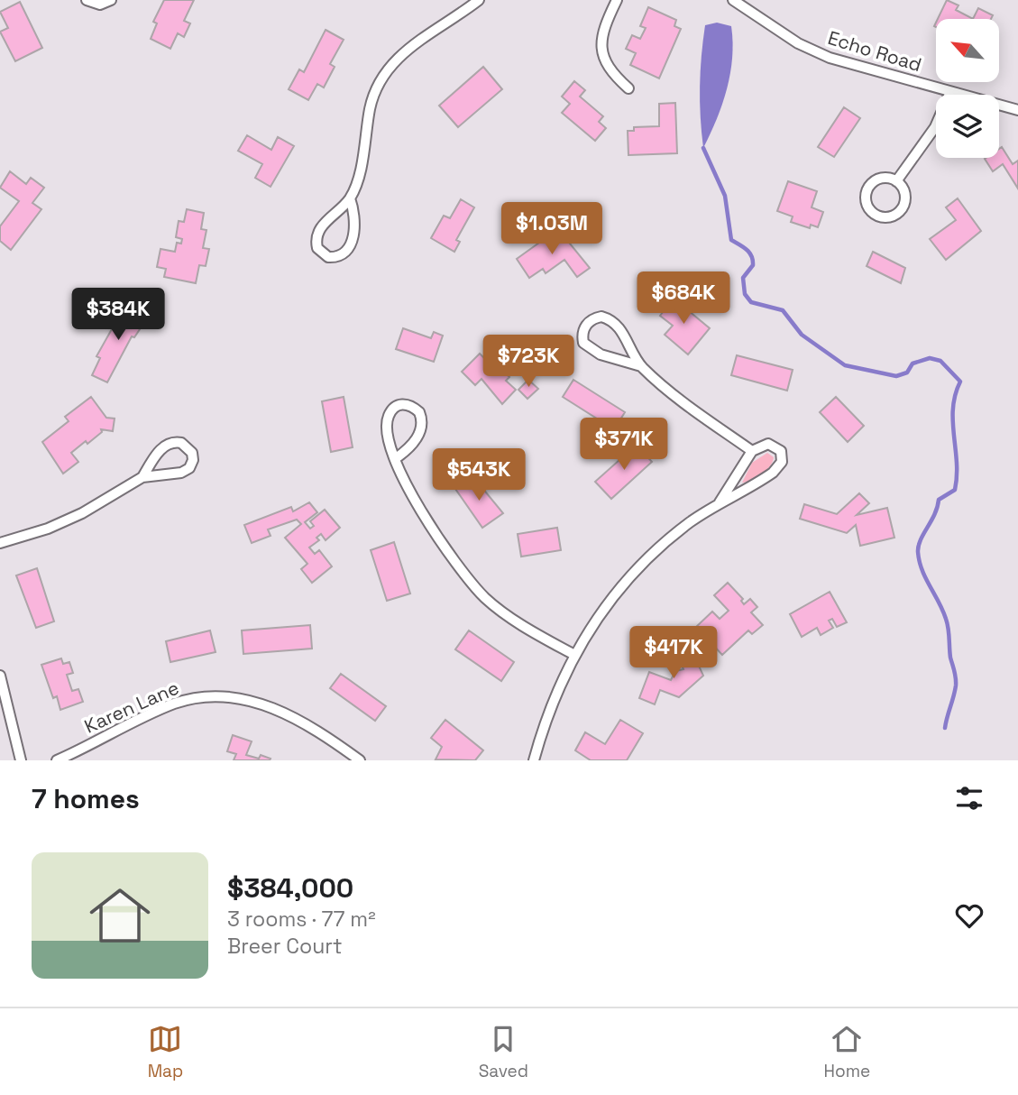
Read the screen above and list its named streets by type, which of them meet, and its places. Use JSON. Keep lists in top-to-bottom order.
{
  "streets": {
    "street": ["Echo Road", "Karen Lane"]
  },
  "north": "top left",
  "page": {
    "price": [
      "$1.03M",
      "$684K",
      "$384K",
      "$723K",
      "$371K",
      "$543K",
      "$417K"
    ],
    "heading": "7 homes",
    "list": [
      {
        "name": "$384,000",
        "note": "3 rooms · 77 m² · Breer Court"
      }
    ],
    "tabs": ["Map", "Saved", "Home"]
  }
}
